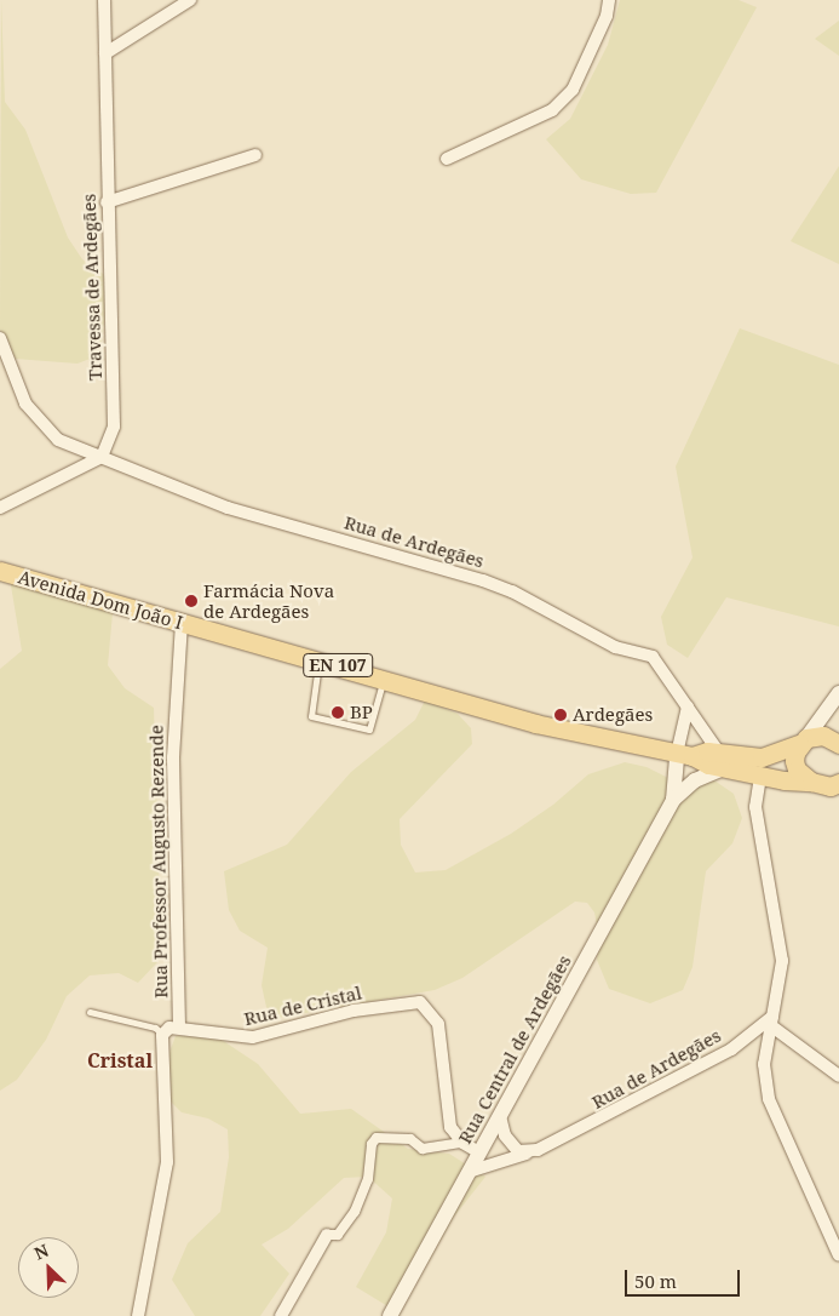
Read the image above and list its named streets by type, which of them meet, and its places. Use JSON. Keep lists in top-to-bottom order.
{
  "streets": {
    "main road": ["Avenida Dom João I", "EN 107"],
    "street": [
      "Travessa de Ardegães",
      "Rua de Ardegães",
      "Rua Professor Augusto Rezende",
      "Rua de Cristal",
      "Rua Central de Ardegães"
    ]
  },
  "crossings": [
    ["Travessa de Ardegães", "Rua de Ardegães"],
    ["Rua de Ardegães", "Avenida Dom João I"],
    ["Rua de Ardegães", "Rua Central de Ardegães"],
    ["Avenida Dom João I", "EN 107"],
    ["Avenida Dom João I", "Rua Professor Augusto Rezende"],
    ["Avenida Dom João I", "Rua Central de Ardegães"],
    ["Rua Professor Augusto Rezende", "Rua de Cristal"]
  ],
  "districts": ["Cristal"],
  "places": ["Farmácia Nova de Ardegães", "BP", "Ardegães"],
  "scale_bar": "50 m",
  "north": "top left"
}
